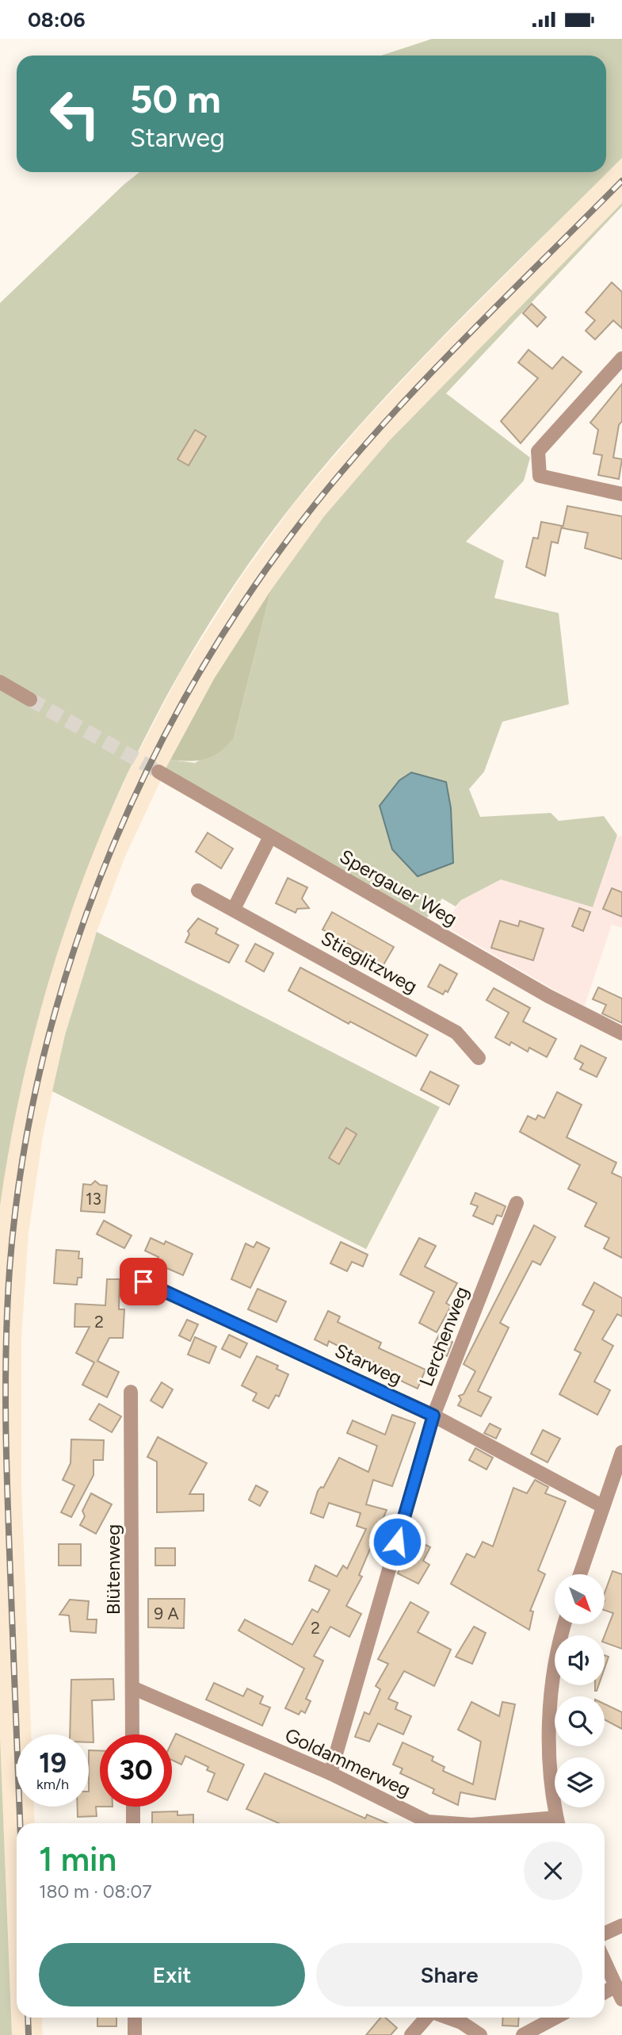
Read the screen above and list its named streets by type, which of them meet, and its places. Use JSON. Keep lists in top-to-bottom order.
{
  "streets": {
    "street": [
      "Spergauer Weg",
      "Stieglitzweg",
      "Lerchenweg",
      "Starweg",
      "Blütenweg",
      "Goldammerweg"
    ]
  },
  "crossings": [
    ["Lerchenweg", "Starweg"],
    ["Lerchenweg", "Goldammerweg"],
    ["Blütenweg", "Goldammerweg"]
  ],
  "house_numbers": [
    "13",
    "2",
    "9 A",
    "2"
  ],
  "north": "bottom right",
  "page": {
    "status": "08:06",
    "turn": ["50 m", "Starweg"],
    "speed": "19 km/h",
    "limit": "30",
    "heading": ["1 min", "180 m · 08:07"],
    "buttons": ["Exit", "Share"]
  }
}
